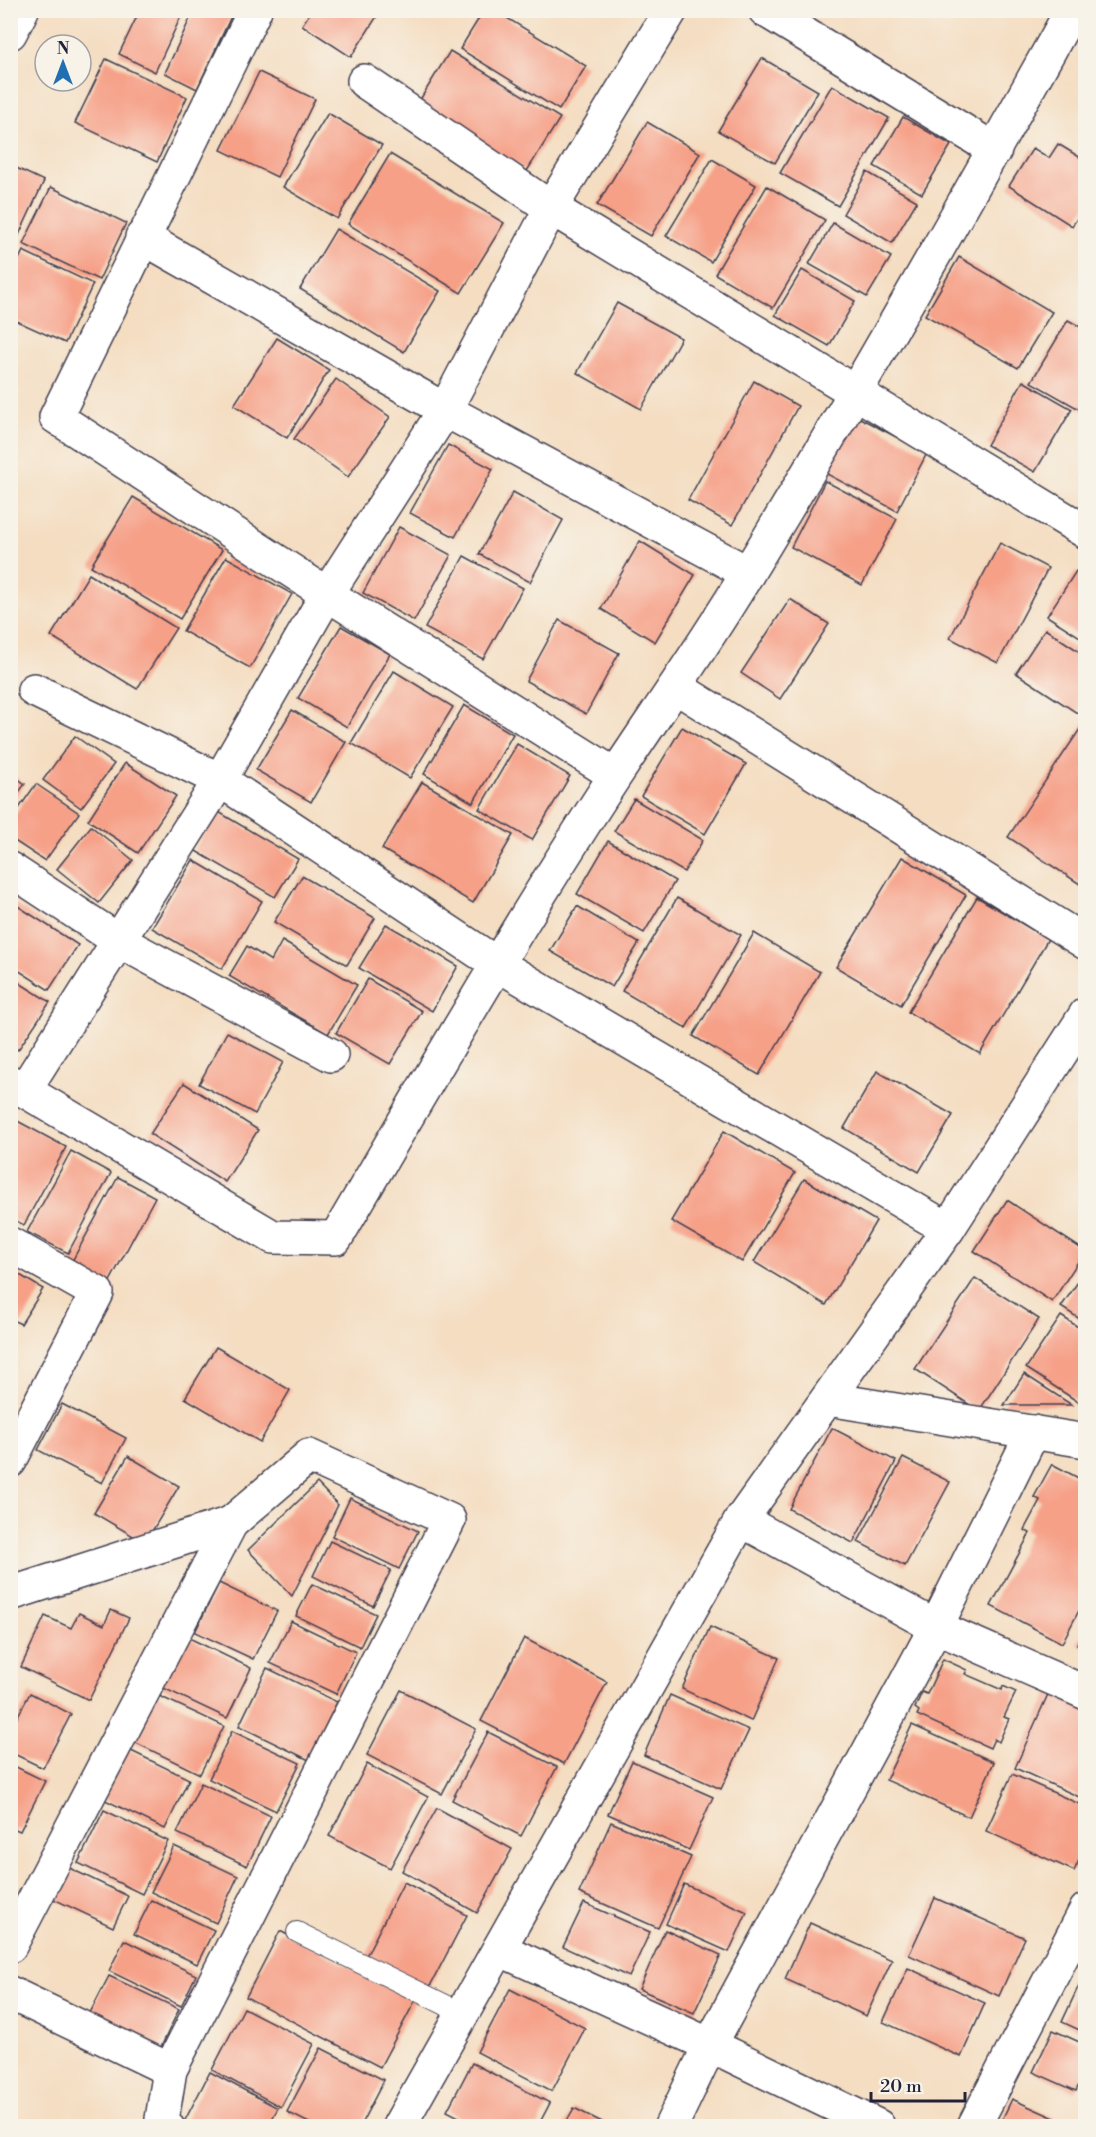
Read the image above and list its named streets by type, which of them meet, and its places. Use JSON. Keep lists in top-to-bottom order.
{
  "scale_bar": "20 m",
  "north": "top"
}
